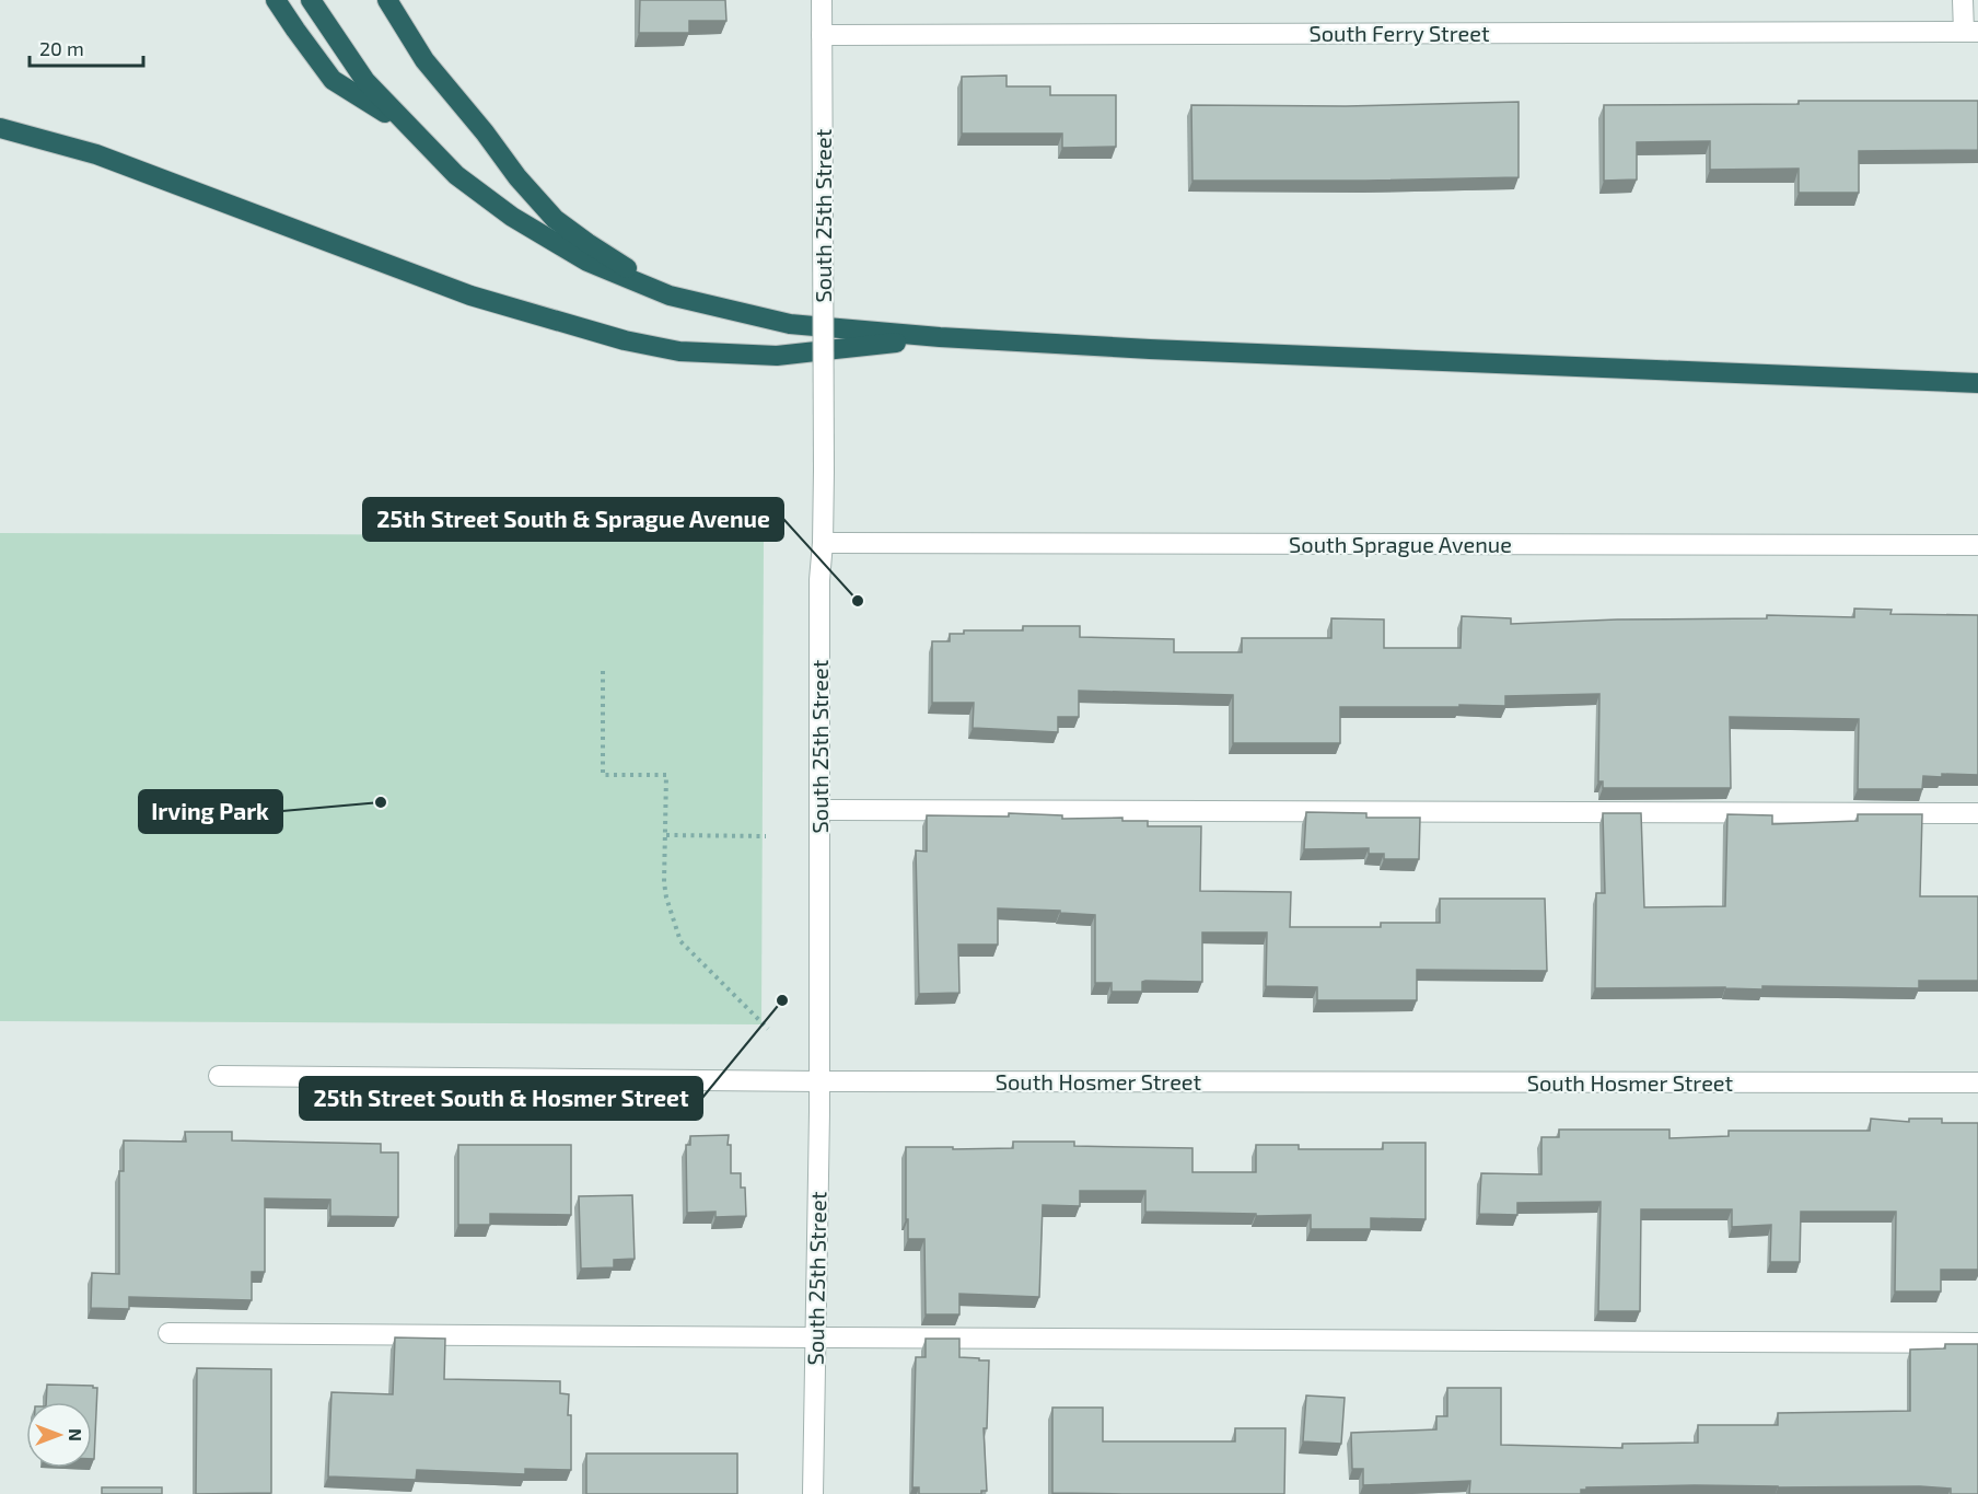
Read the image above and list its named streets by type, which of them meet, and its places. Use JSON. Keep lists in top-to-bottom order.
{
  "streets": {
    "street": [
      "South Ferry Street",
      "South 25th Street",
      "South Sprague Avenue",
      "South Hosmer Street"
    ]
  },
  "crossings": [
    ["South Ferry Street", "South 25th Street"],
    ["South 25th Street", "South Sprague Avenue"],
    ["South 25th Street", "South Hosmer Street"]
  ],
  "places": ["25th Street South & Sprague Avenue", "Irving Park", "25th Street South & Hosmer Street"],
  "scale_bar": "20 m",
  "north": "right"
}
